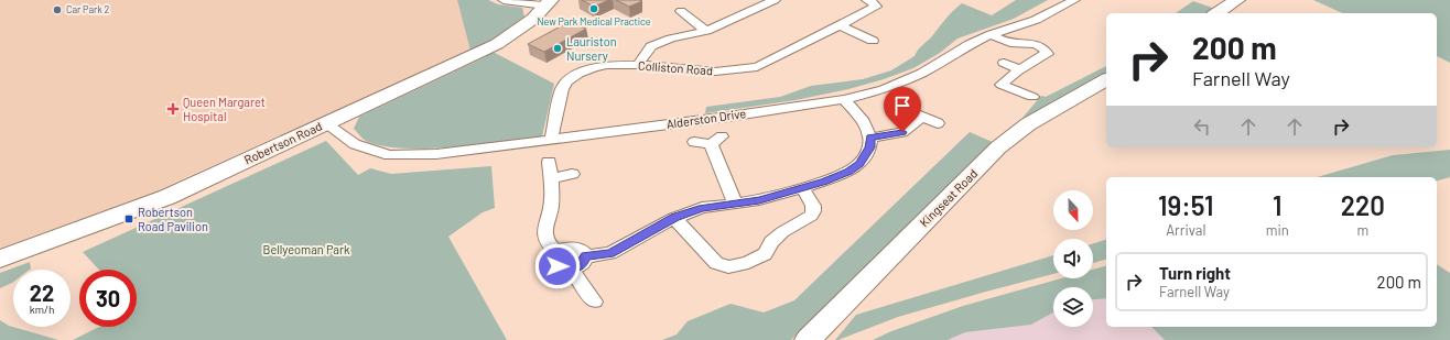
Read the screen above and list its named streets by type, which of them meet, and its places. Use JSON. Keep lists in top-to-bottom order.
{
  "streets": {
    "street": [
      "Colliston Road",
      "Alderston Drive",
      "Robertson Road",
      "Kingseat Road"
    ]
  },
  "crossings": [
    ["Colliston Road", "Alderston Drive"],
    ["Alderston Drive", "Robertson Road"]
  ],
  "parks": ["Bellyeoman Park"],
  "places": {
    "other": ["New Park Medical Practice", "Car Park 2", "Lauriston Nursery"],
    "health": ["Queen Margaret Hospital"],
    "transit": ["Robertson Road Pavilion"]
  },
  "north": "bottom",
  "page": {
    "turn": ["200 m", "Farnell Way"],
    "eta": [
      "19:51",
      "Arrival",
      "1",
      "min",
      "220",
      "m"
    ],
    "list": [
      {
        "name": "Turn right",
        "note": "Farnell Way",
        "value": "200 m"
      }
    ],
    "speed": "22 km/h",
    "limit": "30"
  }
}
